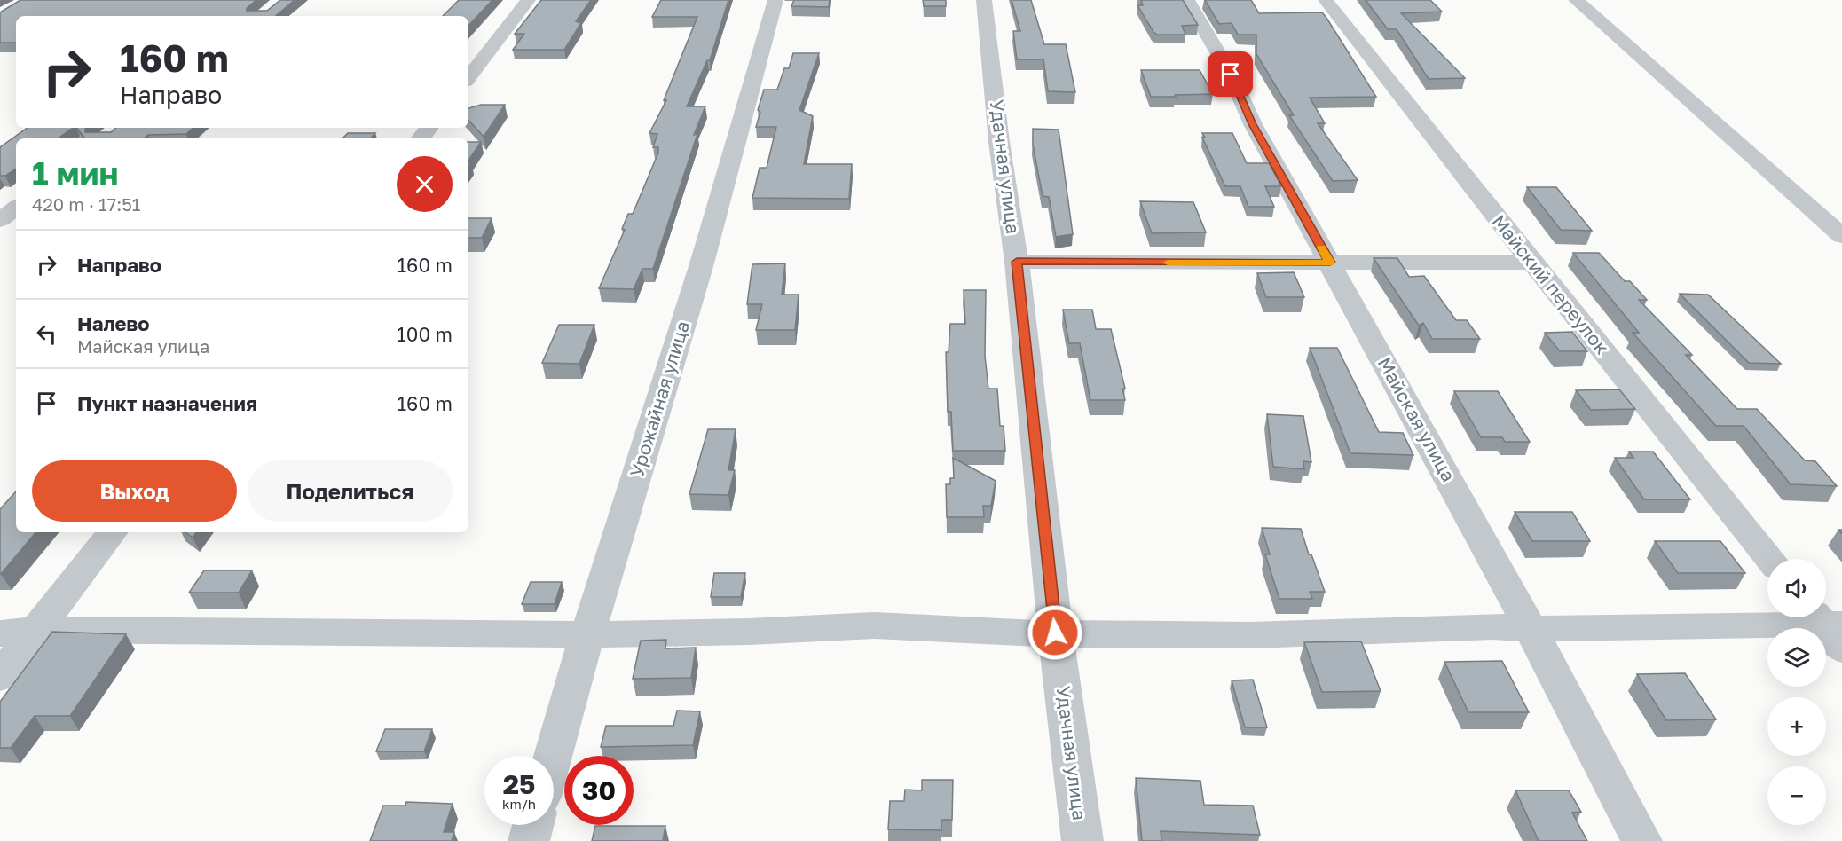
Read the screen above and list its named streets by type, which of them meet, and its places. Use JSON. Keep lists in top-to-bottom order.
{
  "streets": {
    "street": [
      "Удачная улица",
      "Майский переулок",
      "Урожайная улица",
      "Майская улица"
    ]
  },
  "page": {
    "turn": ["160 m", "Направо"],
    "heading": ["1 мин", "420 m · 17:51"],
    "list": [
      {
        "name": "Направо",
        "value": "160 m"
      },
      {
        "name": "Налево",
        "note": "Майская улица",
        "value": "100 m"
      },
      {
        "name": "Пункт назначения",
        "value": "160 m"
      }
    ],
    "buttons": ["Выход", "Поделиться"],
    "map_buttons": ["+", "−"],
    "speed": "25 km/h",
    "limit": "30"
  }
}
